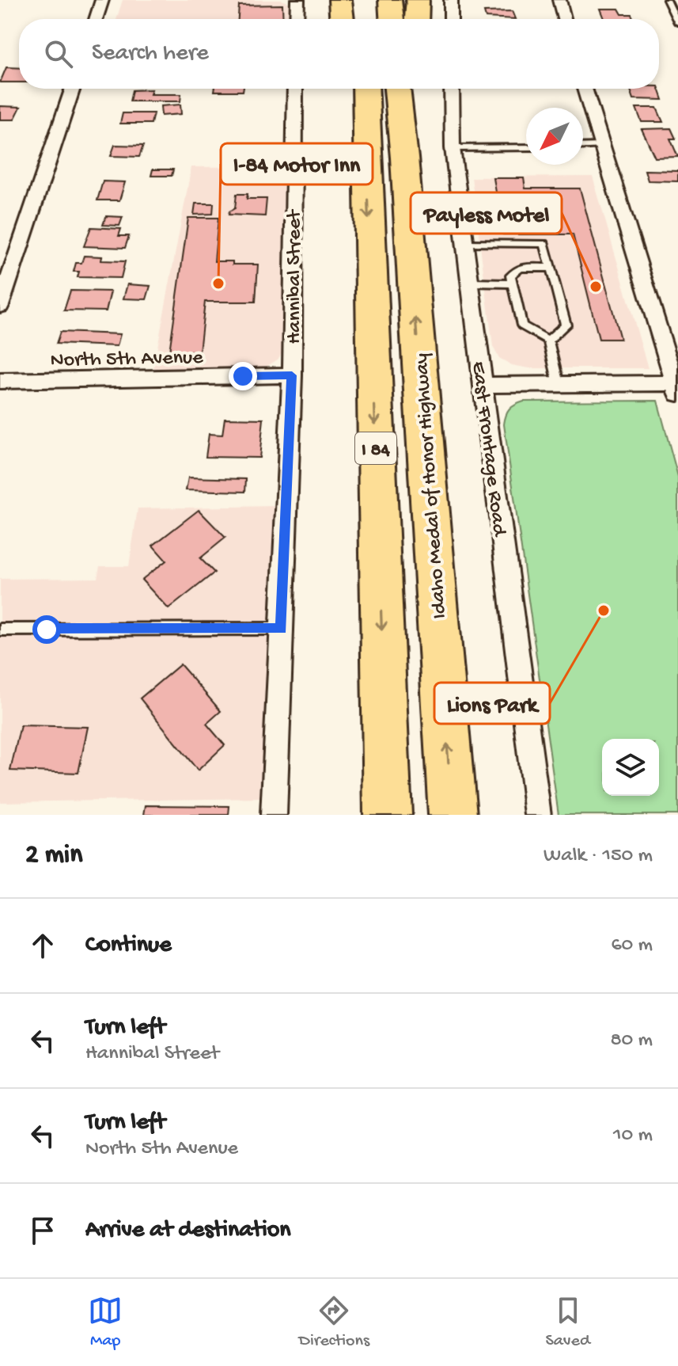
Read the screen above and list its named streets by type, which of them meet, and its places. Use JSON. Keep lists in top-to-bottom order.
{
  "streets": {
    "highway": ["I 84", "Idaho Medal of Honor Highway"],
    "street": ["Hannibal Street", "North 5th Avenue", "East Frontage Road"]
  },
  "crossings": [
    ["Hannibal Street", "North 5th Avenue"],
    ["I 84", "Idaho Medal of Honor Highway"]
  ],
  "places": ["I-84 Motor Inn", "Payless Motel", "Lions Park"],
  "north": "bottom left",
  "page": {
    "search": "Search here",
    "heading": ["2 min", "Walk · 150 m"],
    "list": [
      ["Continue", "60 m"],
      ["Turn left", "Hannibal Street", "80 m"],
      ["Turn left", "North 5th Avenue", "10 m"],
      "Arrive at destination"
    ],
    "nav": ["Map", "Directions", "Saved"]
  }
}
